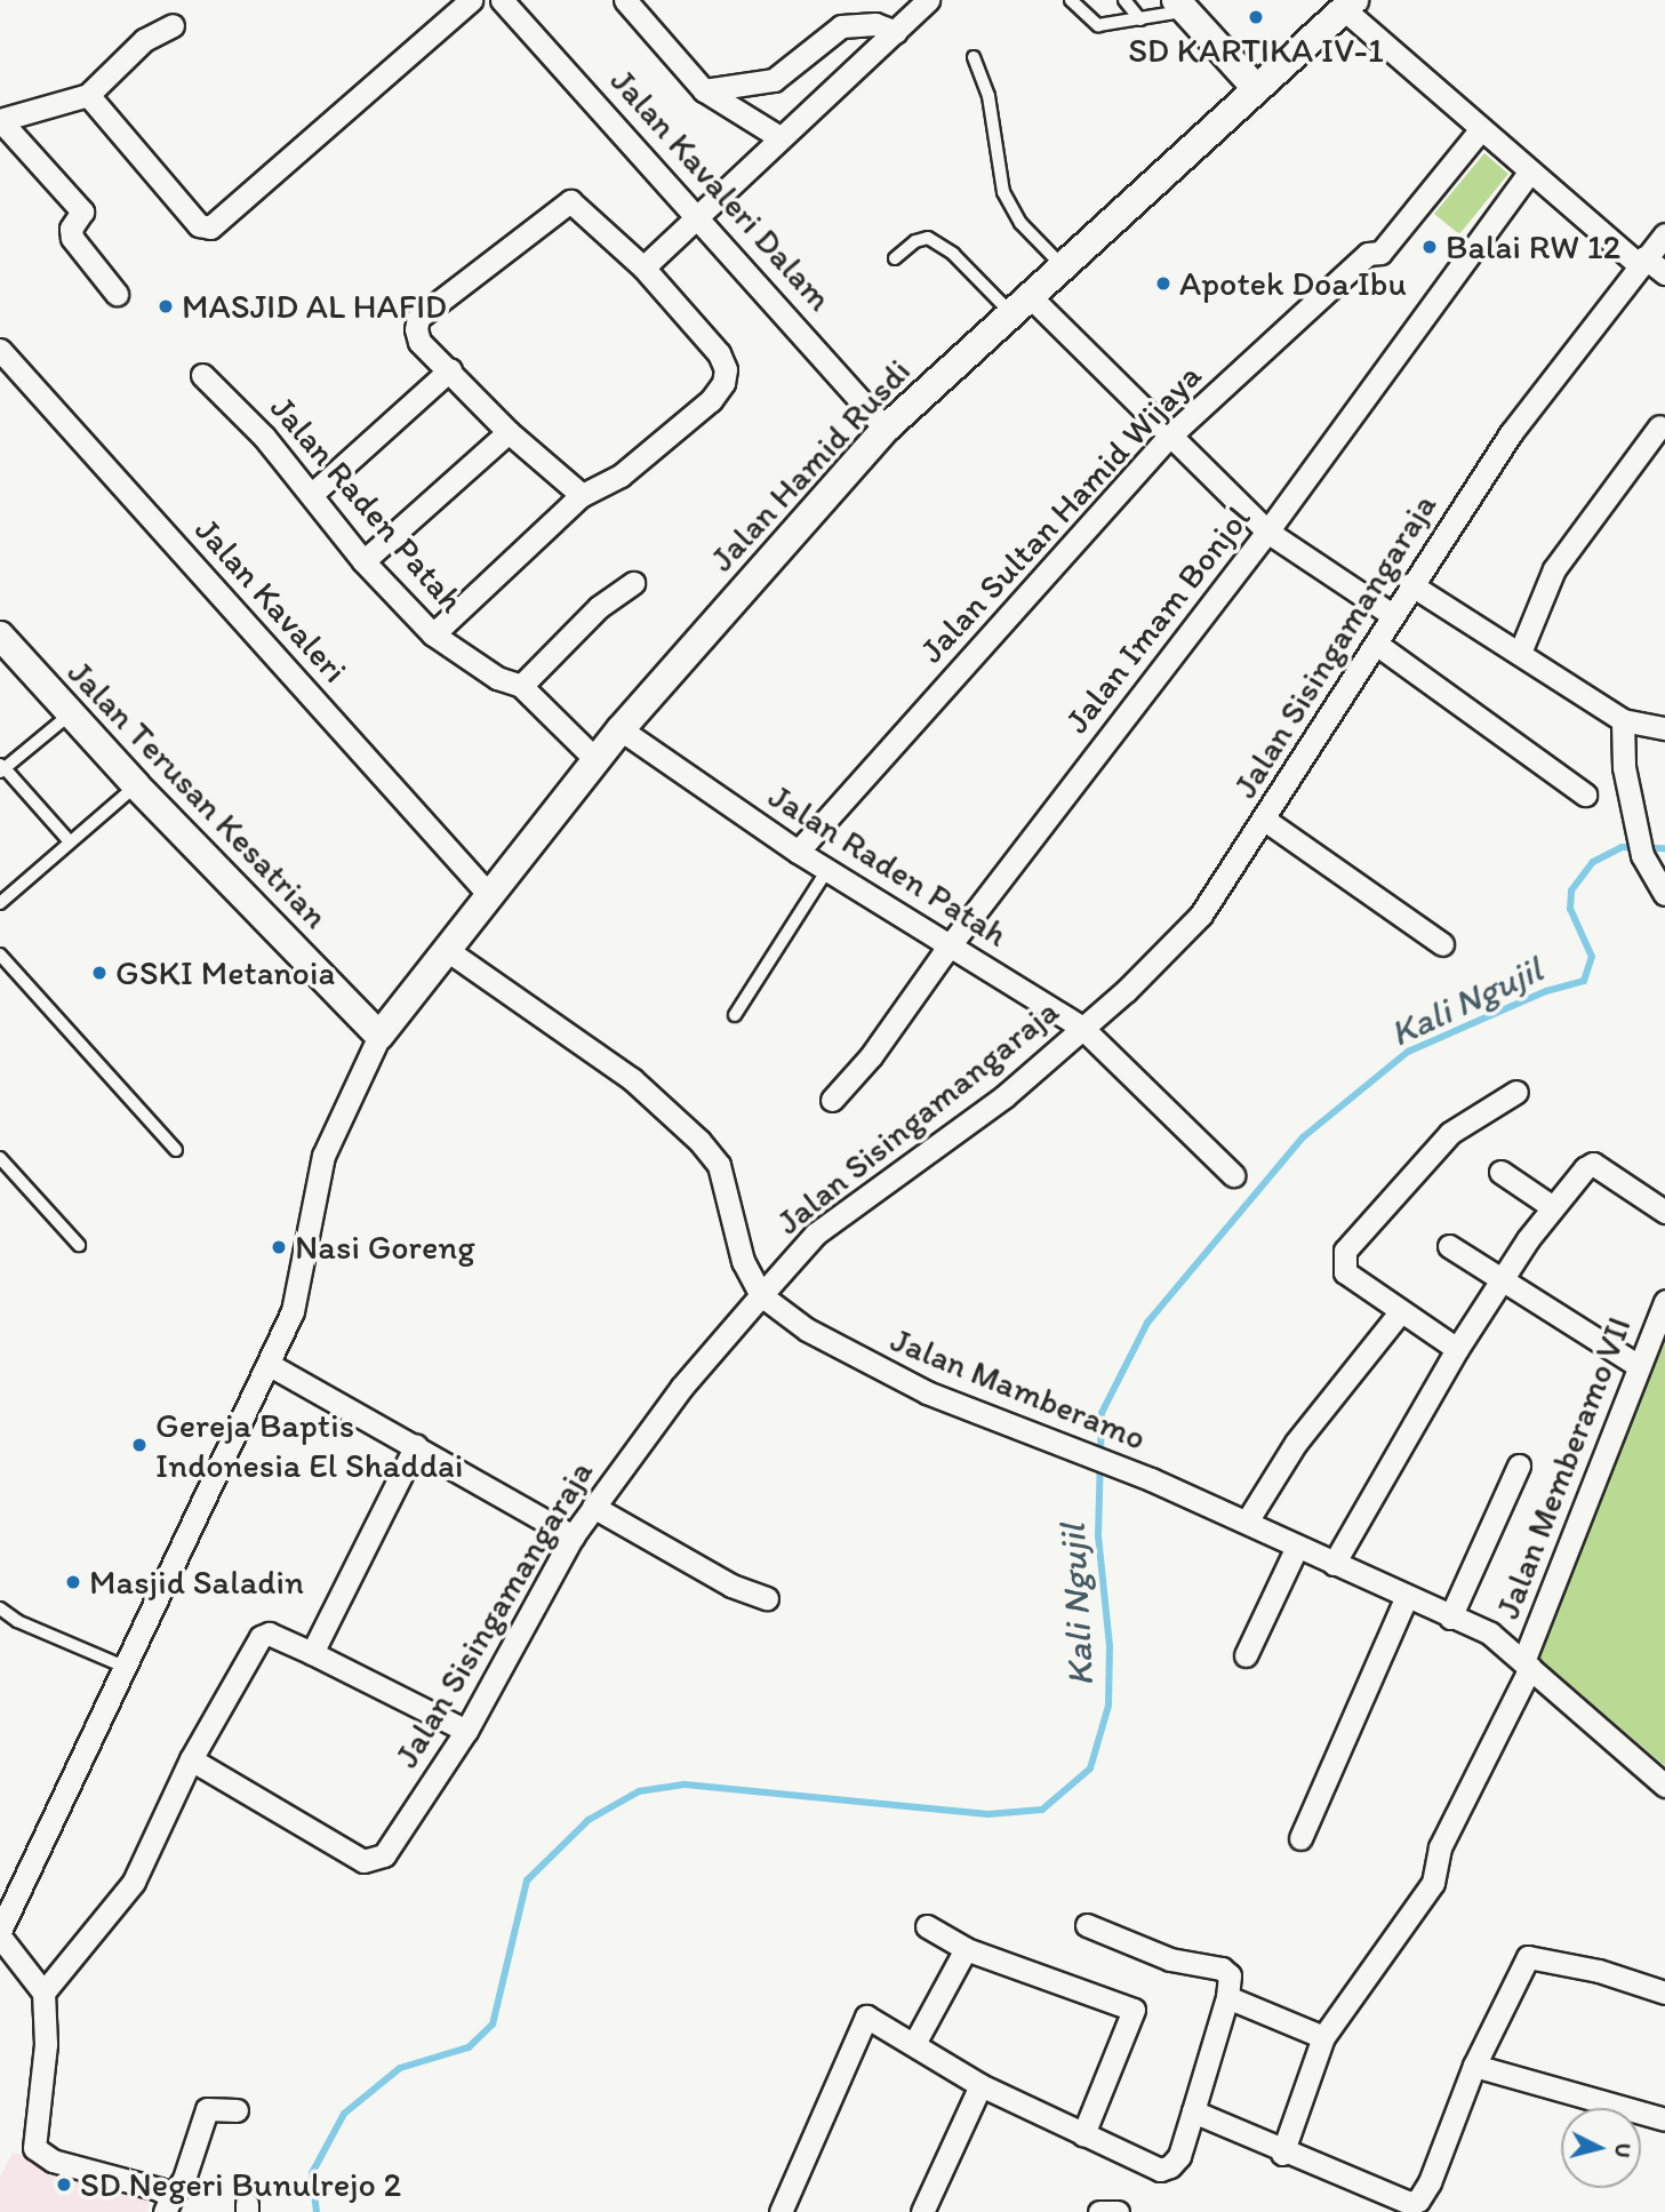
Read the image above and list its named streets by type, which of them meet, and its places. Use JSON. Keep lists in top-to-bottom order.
{
  "streets": {
    "street": [
      "Jalan Kavaleri Dalam",
      "Jalan Hamid Rusdi",
      "Jalan Raden Patah",
      "Jalan Sultan Hamid Wijaya",
      "Jalan Kavaleri",
      "Jalan Imam Bonjol",
      "Jalan Sisingamangaraja",
      "Jalan Terusan Kesatrian",
      "Jalan Mamberamo",
      "Jalan Memberamo VII"
    ]
  },
  "crossings": [
    ["Jalan Kavaleri Dalam", "Jalan Hamid Rusdi"],
    ["Jalan Hamid Rusdi", "Jalan Raden Patah"],
    ["Jalan Hamid Rusdi", "Jalan Kavaleri"],
    ["Jalan Hamid Rusdi", "Jalan Terusan Kesatrian"],
    ["Jalan Hamid Rusdi", "Jalan Mamberamo"],
    ["Jalan Raden Patah", "Jalan Sultan Hamid Wijaya"],
    ["Jalan Raden Patah", "Jalan Imam Bonjol"],
    ["Jalan Raden Patah", "Jalan Sisingamangaraja"],
    ["Jalan Sisingamangaraja", "Jalan Mamberamo"],
    ["Jalan Mamberamo", "Jalan Memberamo VII"]
  ],
  "water": ["Kali Ngujil"],
  "places": [
    "SD KARTIKA IV-1",
    "Balai RW 12",
    "Apotek Doa Ibu",
    "MASJID AL HAFID",
    "GSKI Metanoia",
    "Nasi Goreng",
    "Gereja Baptis Indonesia El Shaddai",
    "Masjid Saladin",
    "SD Negeri Bunulrejo 2"
  ],
  "north": "right"
}
